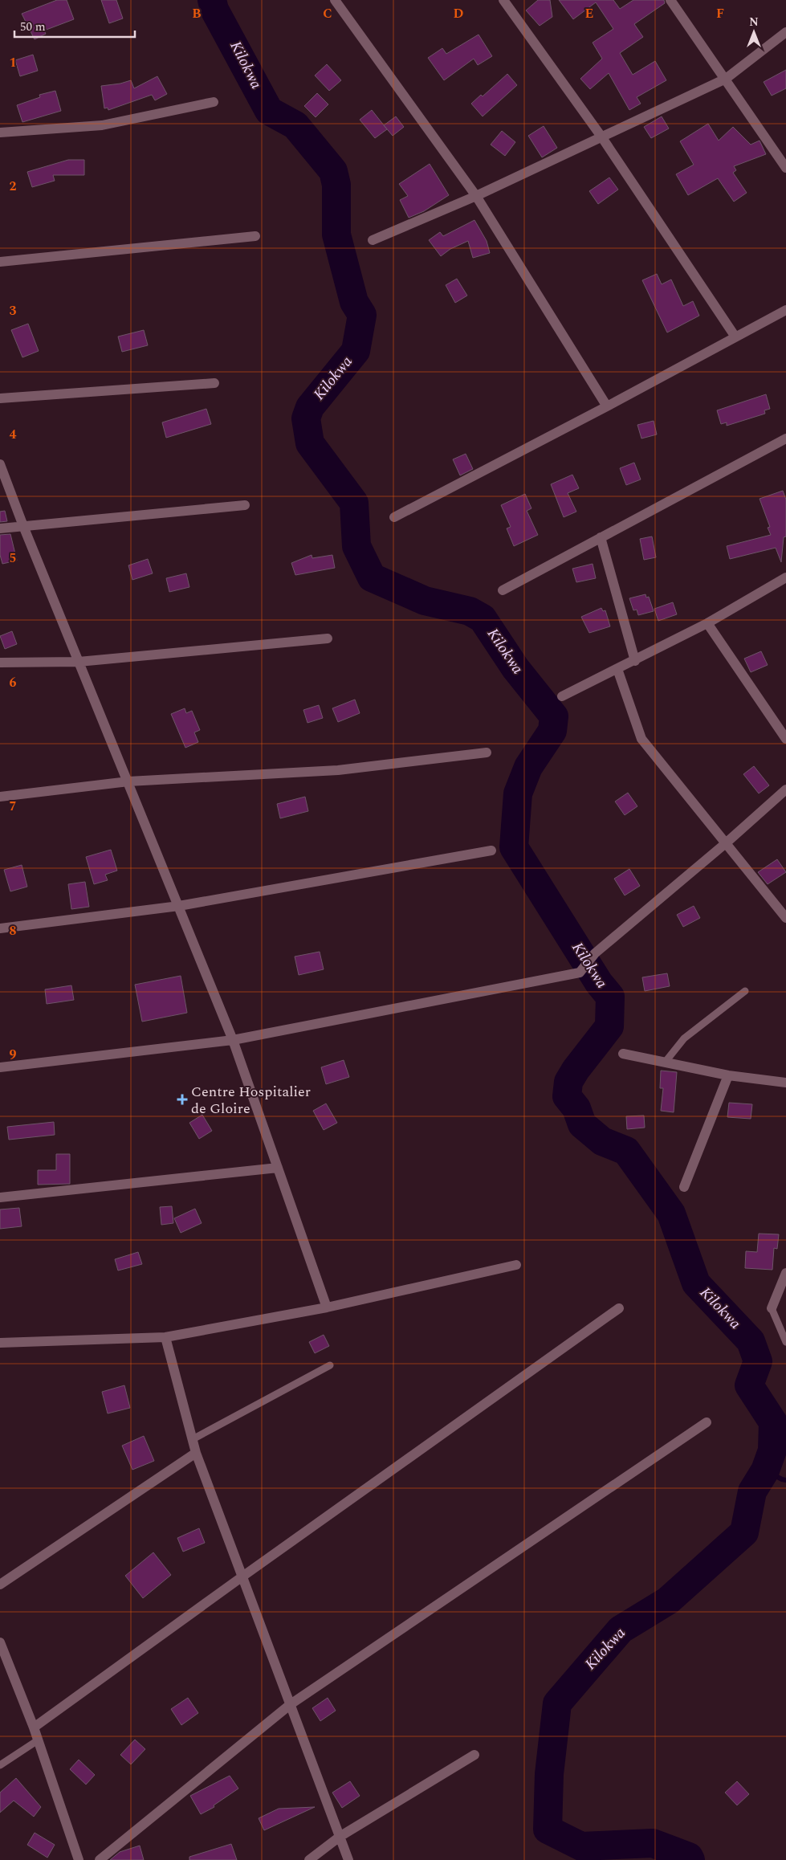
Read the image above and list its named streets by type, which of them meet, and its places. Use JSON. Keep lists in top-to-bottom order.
{
  "water": ["Kilokwa"],
  "places": {
    "health": ["Centre Hospitalier de Gloire"]
  },
  "scale_bar": "50 m",
  "north": "top",
  "grid": {
    "columns": [
      "B",
      "C",
      "D",
      "E",
      "F"
    ],
    "rows": [
      "1",
      "2",
      "3",
      "4",
      "5",
      "6",
      "7",
      "8",
      "9"
    ]
  }
}
